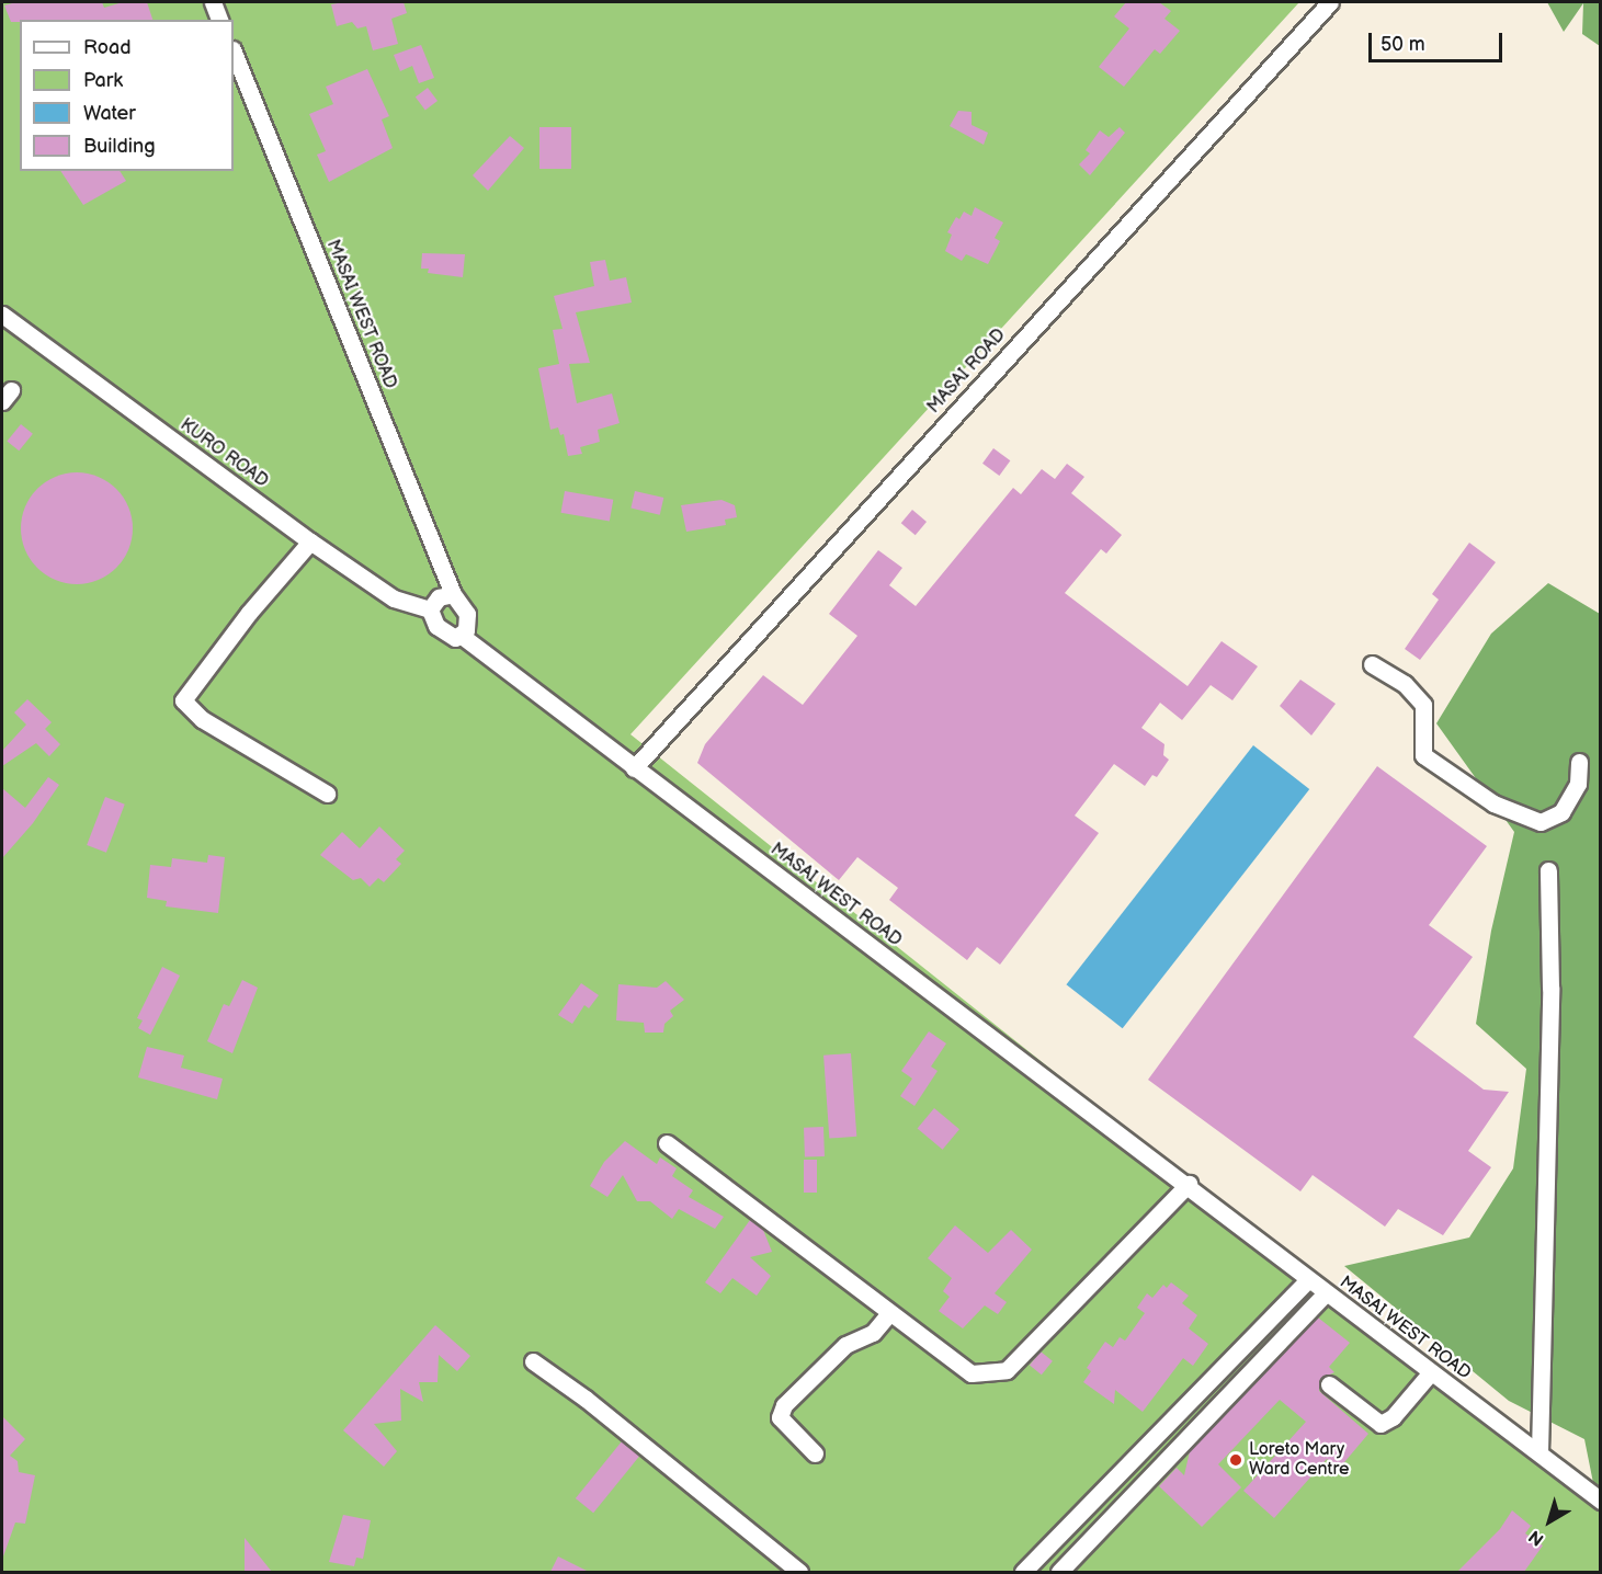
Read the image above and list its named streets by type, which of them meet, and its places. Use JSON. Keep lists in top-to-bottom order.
{
  "streets": {
    "street": ["MASAI WEST ROAD", "MASAI ROAD", "KURO ROAD"]
  },
  "crossings": [
    ["MASAI WEST ROAD", "MASAI ROAD"],
    ["MASAI WEST ROAD", "KURO ROAD"]
  ],
  "places": ["Loreto Mary Ward Centre"],
  "legend": [
    "Road",
    "Park",
    "Water",
    "Building"
  ],
  "scale_bar": "50 m",
  "north": "bottom left"
}
